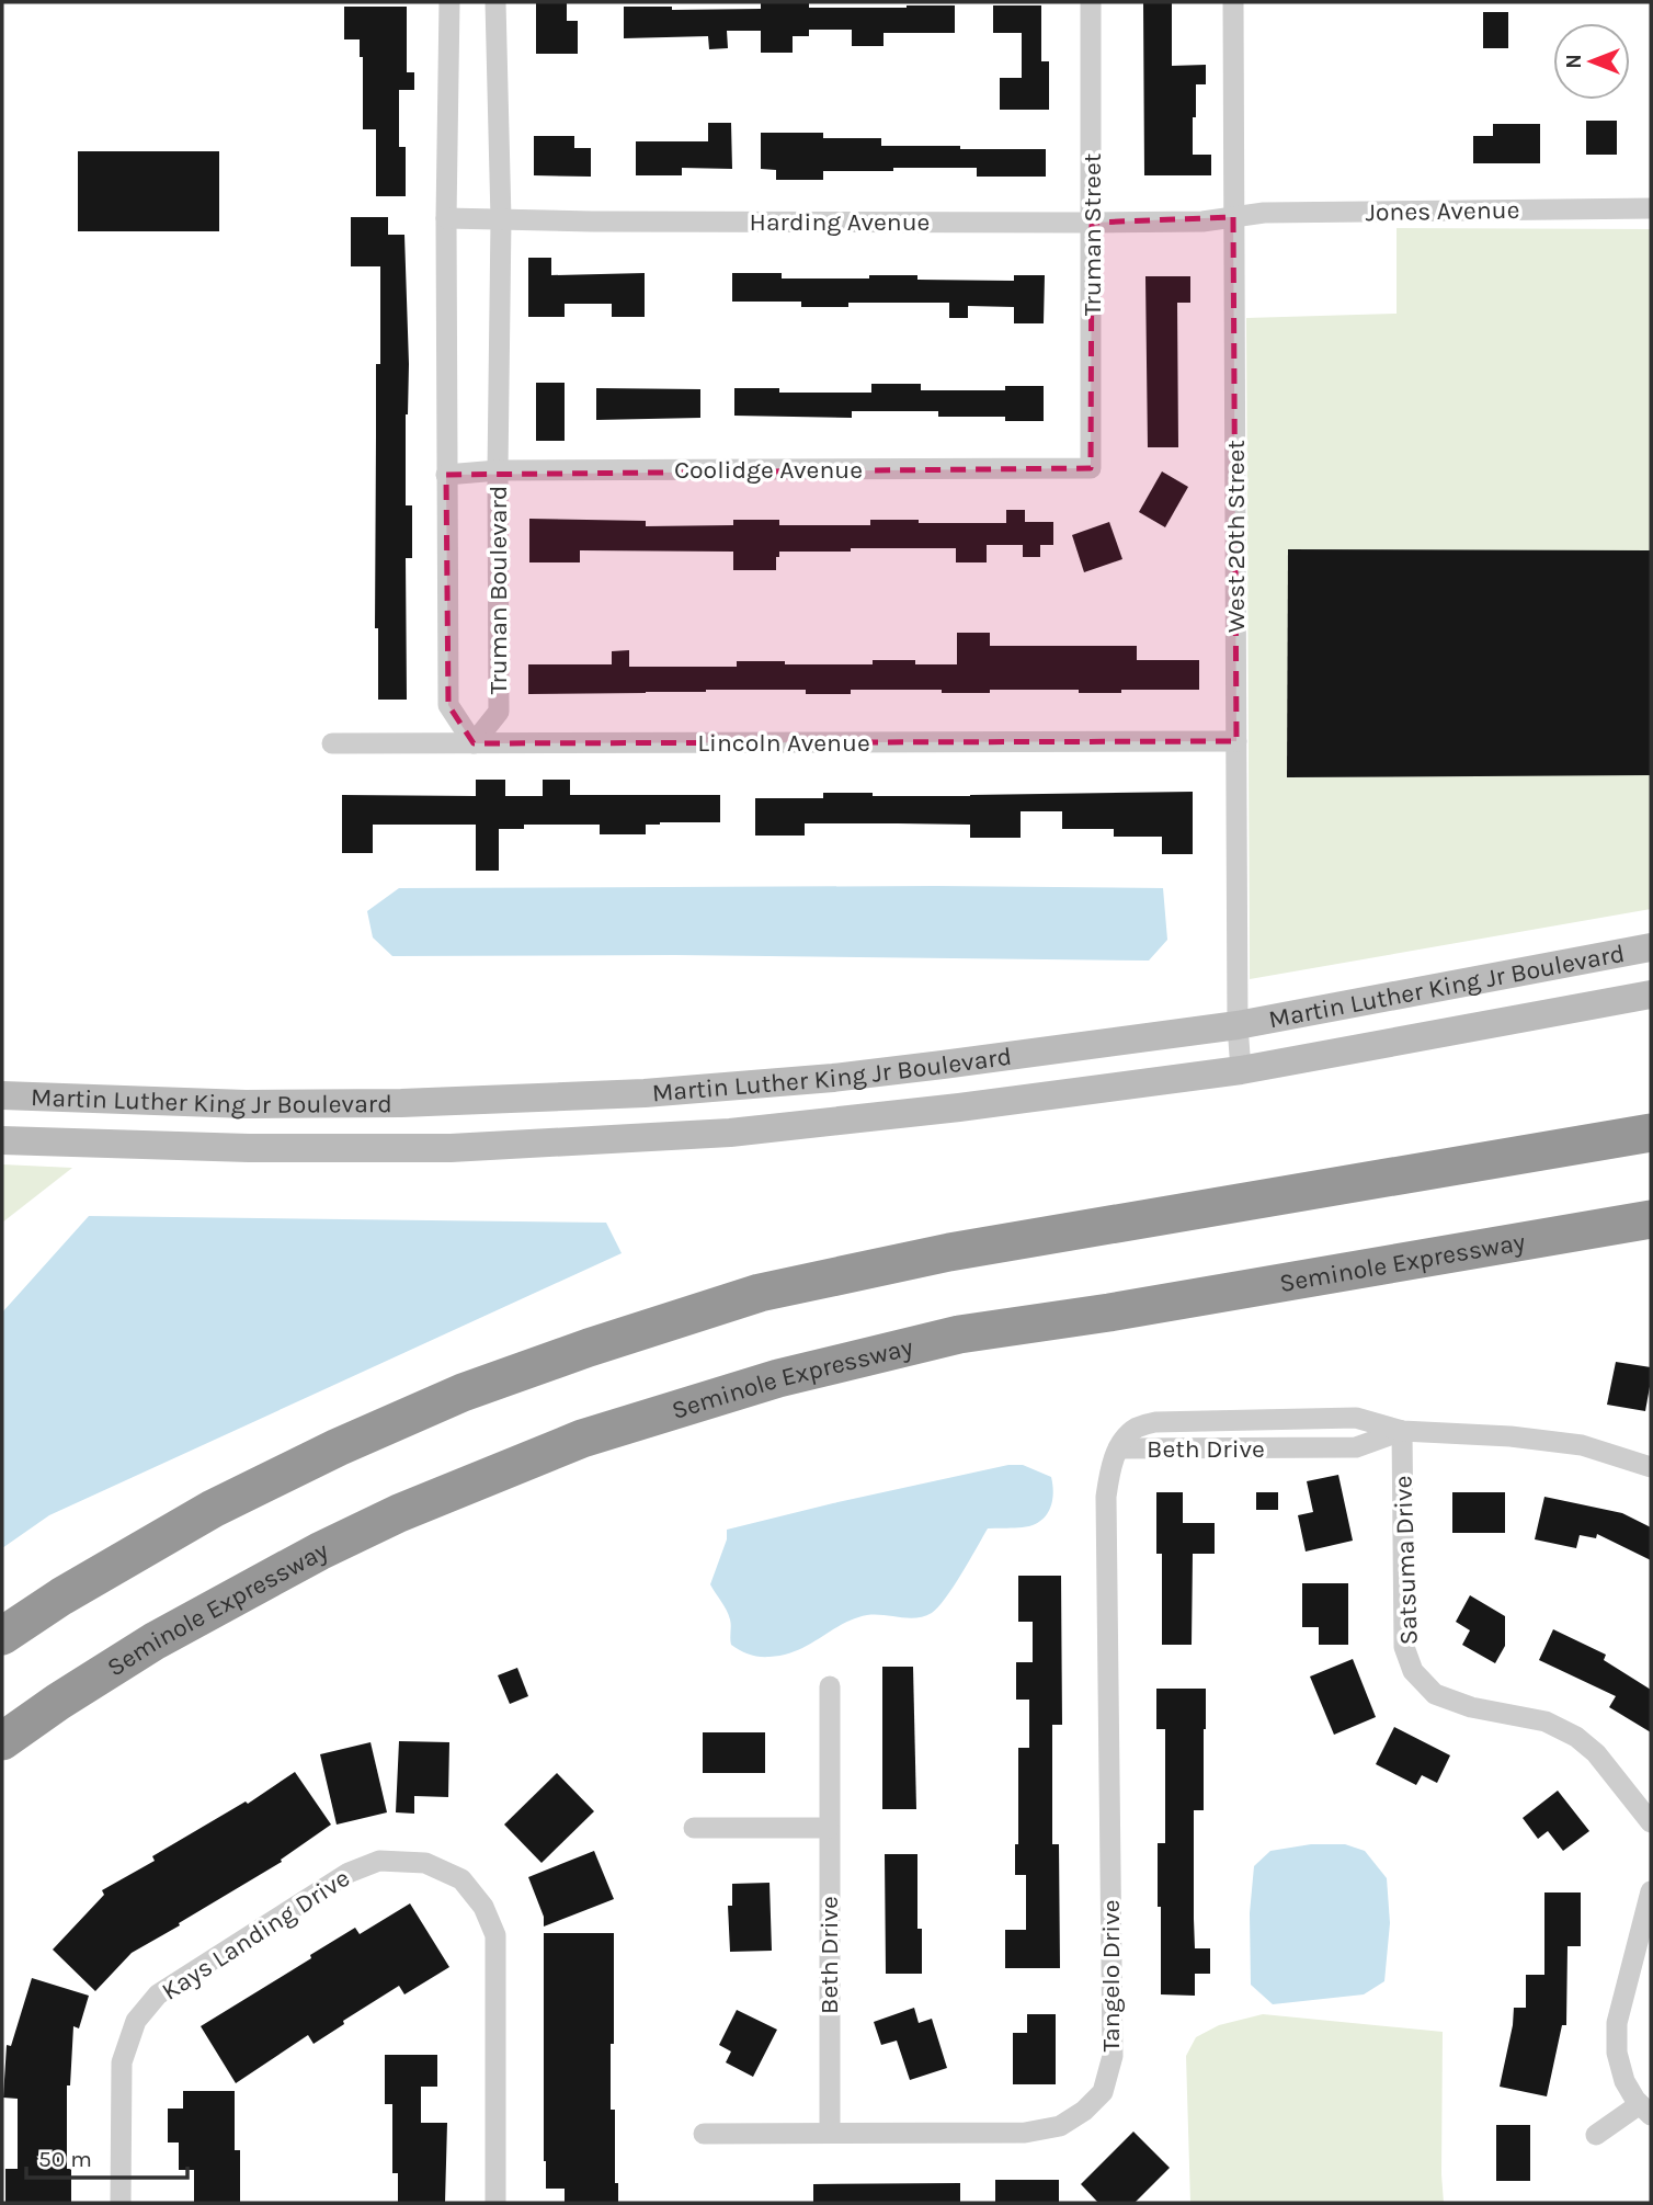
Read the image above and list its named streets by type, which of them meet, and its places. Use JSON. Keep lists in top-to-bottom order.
{
  "streets": {
    "highway": ["Seminole Expressway"],
    "main road": ["Martin Luther King Jr Boulevard"],
    "street": [
      "Jones Avenue",
      "Harding Avenue",
      "Truman Street",
      "Coolidge Avenue",
      "West 20th Street",
      "Truman Boulevard",
      "Lincoln Avenue",
      "Beth Drive",
      "Satsuma Drive",
      "Kays Landing Drive",
      "Tangelo Drive"
    ]
  },
  "crossings": [
    ["Jones Avenue", "Harding Avenue"],
    ["Jones Avenue", "West 20th Street"],
    ["Harding Avenue", "Truman Street"],
    ["Harding Avenue", "West 20th Street"],
    ["Harding Avenue", "Truman Boulevard"],
    ["Truman Street", "Coolidge Avenue"],
    ["Coolidge Avenue", "Truman Boulevard"],
    ["West 20th Street", "Lincoln Avenue"],
    ["West 20th Street", "Martin Luther King Jr Boulevard"],
    ["Truman Boulevard", "Lincoln Avenue"],
    ["Beth Drive", "Satsuma Drive"],
    ["Beth Drive", "Tangelo Drive"]
  ],
  "scale_bar": "50 m",
  "north": "left"
}
